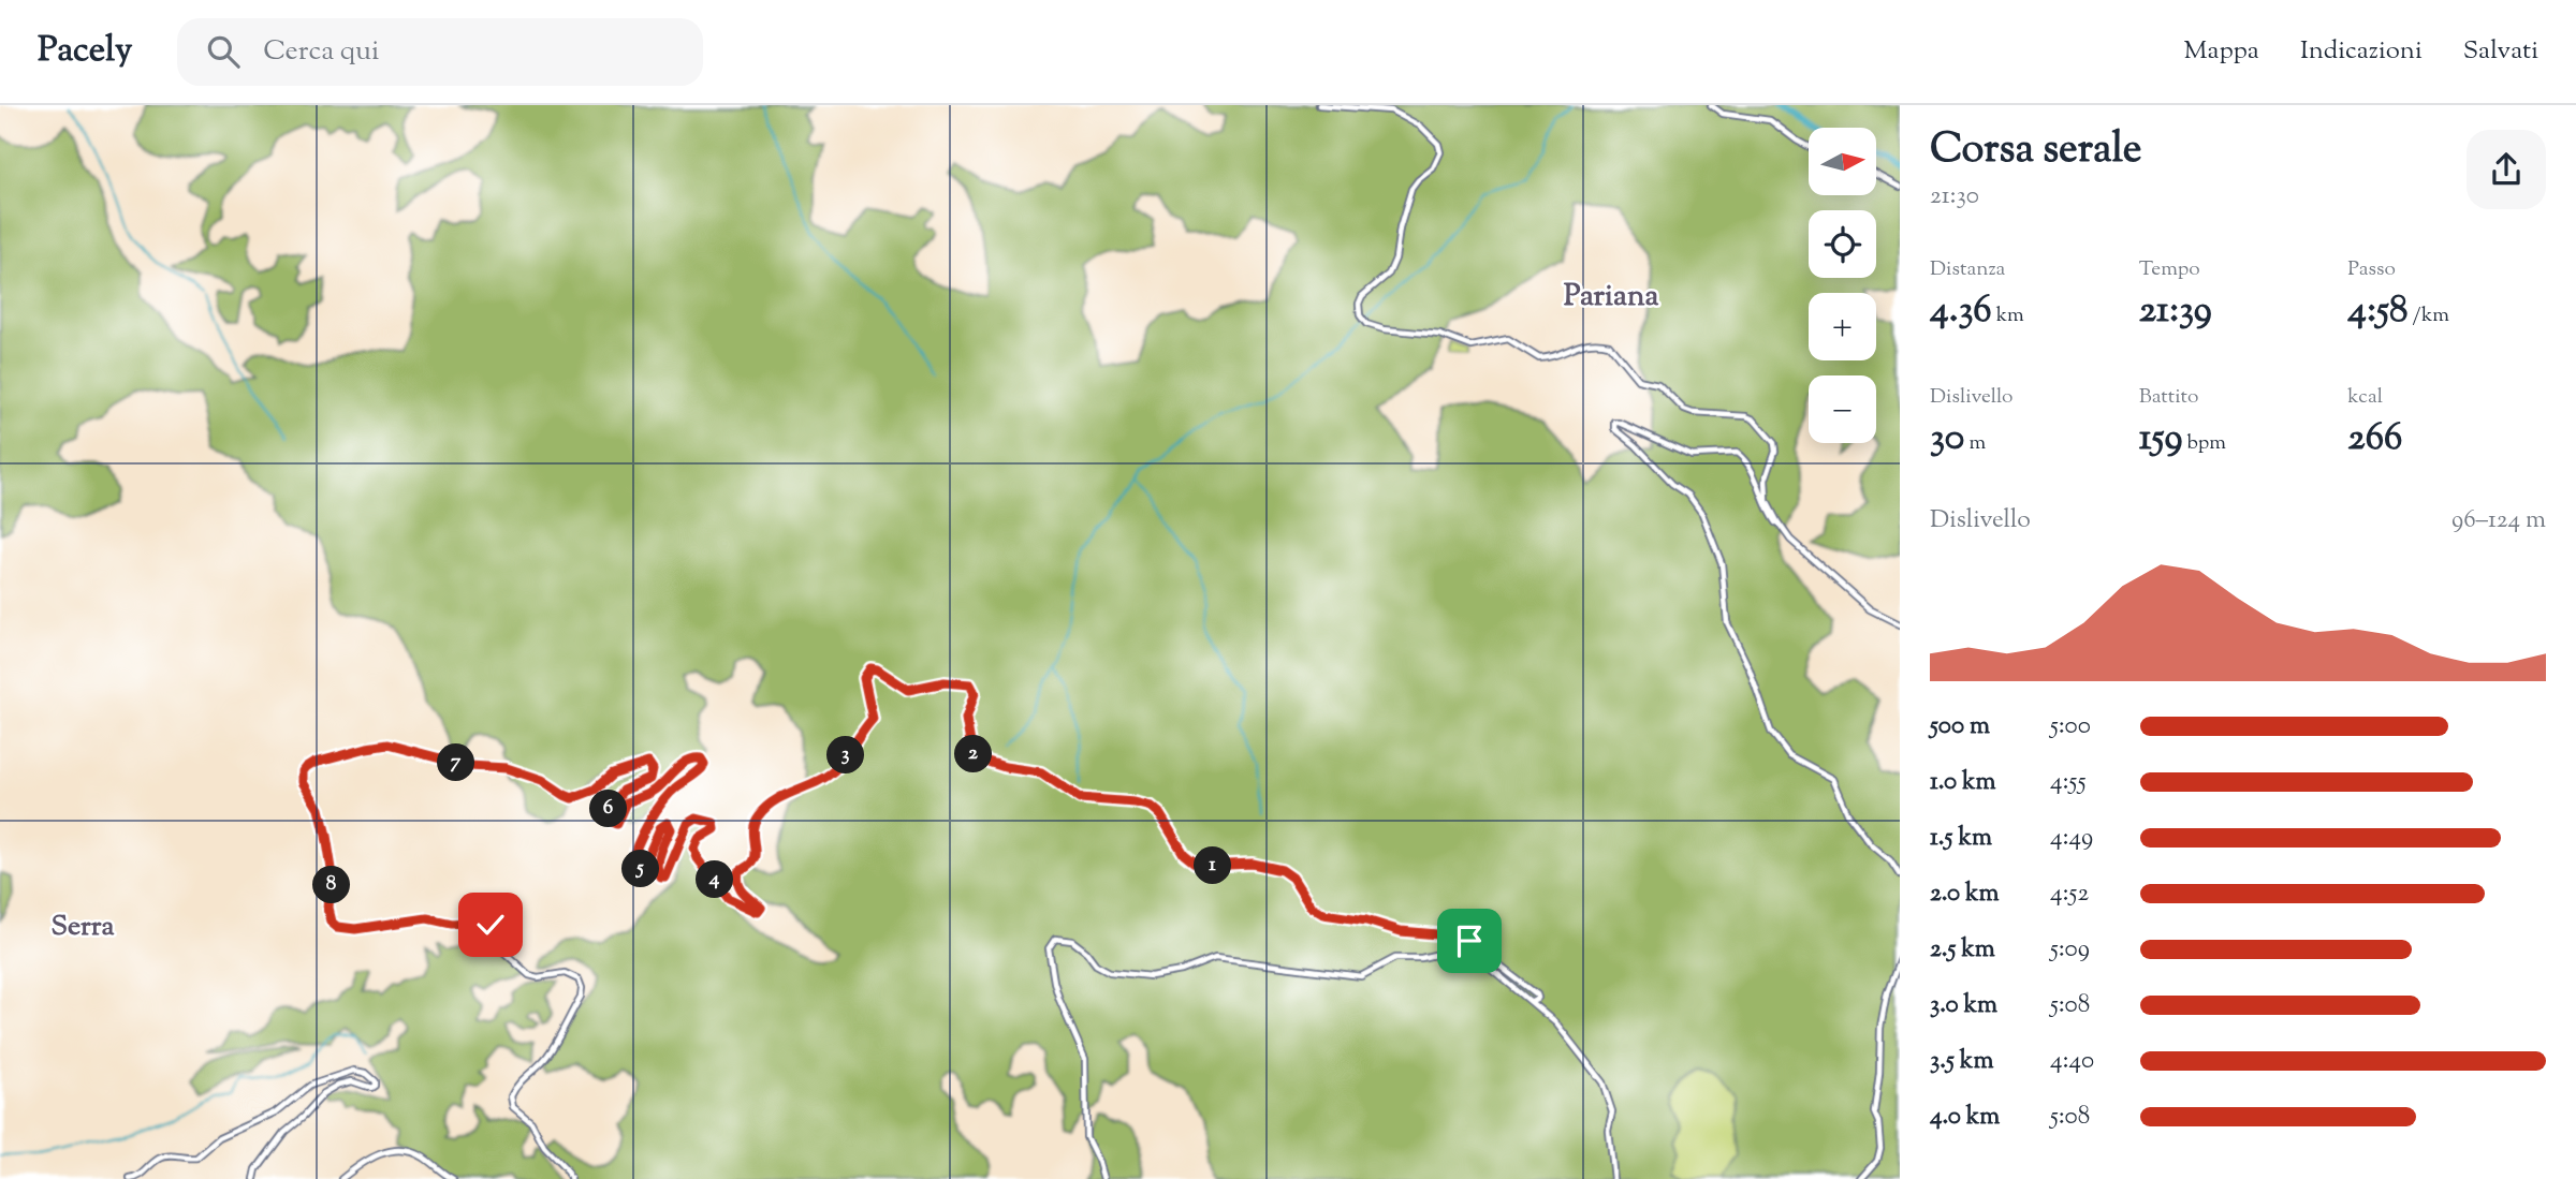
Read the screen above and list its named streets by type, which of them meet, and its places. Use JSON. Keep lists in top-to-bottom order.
{
  "districts": ["Pariana", "Serra"],
  "north": "right",
  "page": {
    "header": "Pacely",
    "search": "Cerca qui",
    "nav": ["Mappa", "Indicazioni", "Salvati"],
    "heading": ["Corsa serale", "21:30"],
    "map_buttons": ["+", "−"],
    "stats": [
      ["Distanza", "4.36 km"],
      ["Tempo", "21:39"],
      ["Passo", "4:58 /km"],
      ["Dislivello", "30 m"],
      ["Battito", "159 bpm"],
      ["kcal", "266"]
    ],
    "chart": ["Dislivello", "96–124 m"],
    "list": [
      {
        "name": "500 m",
        "note": "5:00"
      },
      {
        "name": "1.0 km",
        "note": "4:55"
      },
      {
        "name": "1.5 km",
        "note": "4:49"
      },
      {
        "name": "2.0 km",
        "note": "4:52"
      },
      {
        "name": "2.5 km",
        "note": "5:09"
      },
      {
        "name": "3.0 km",
        "note": "5:08"
      },
      {
        "name": "3.5 km",
        "note": "4:40"
      },
      {
        "name": "4.0 km",
        "note": "5:08"
      }
    ],
    "pins": [
      "2",
      "3",
      "7",
      "6",
      "1",
      "5",
      "4",
      "8"
    ]
  }
}
